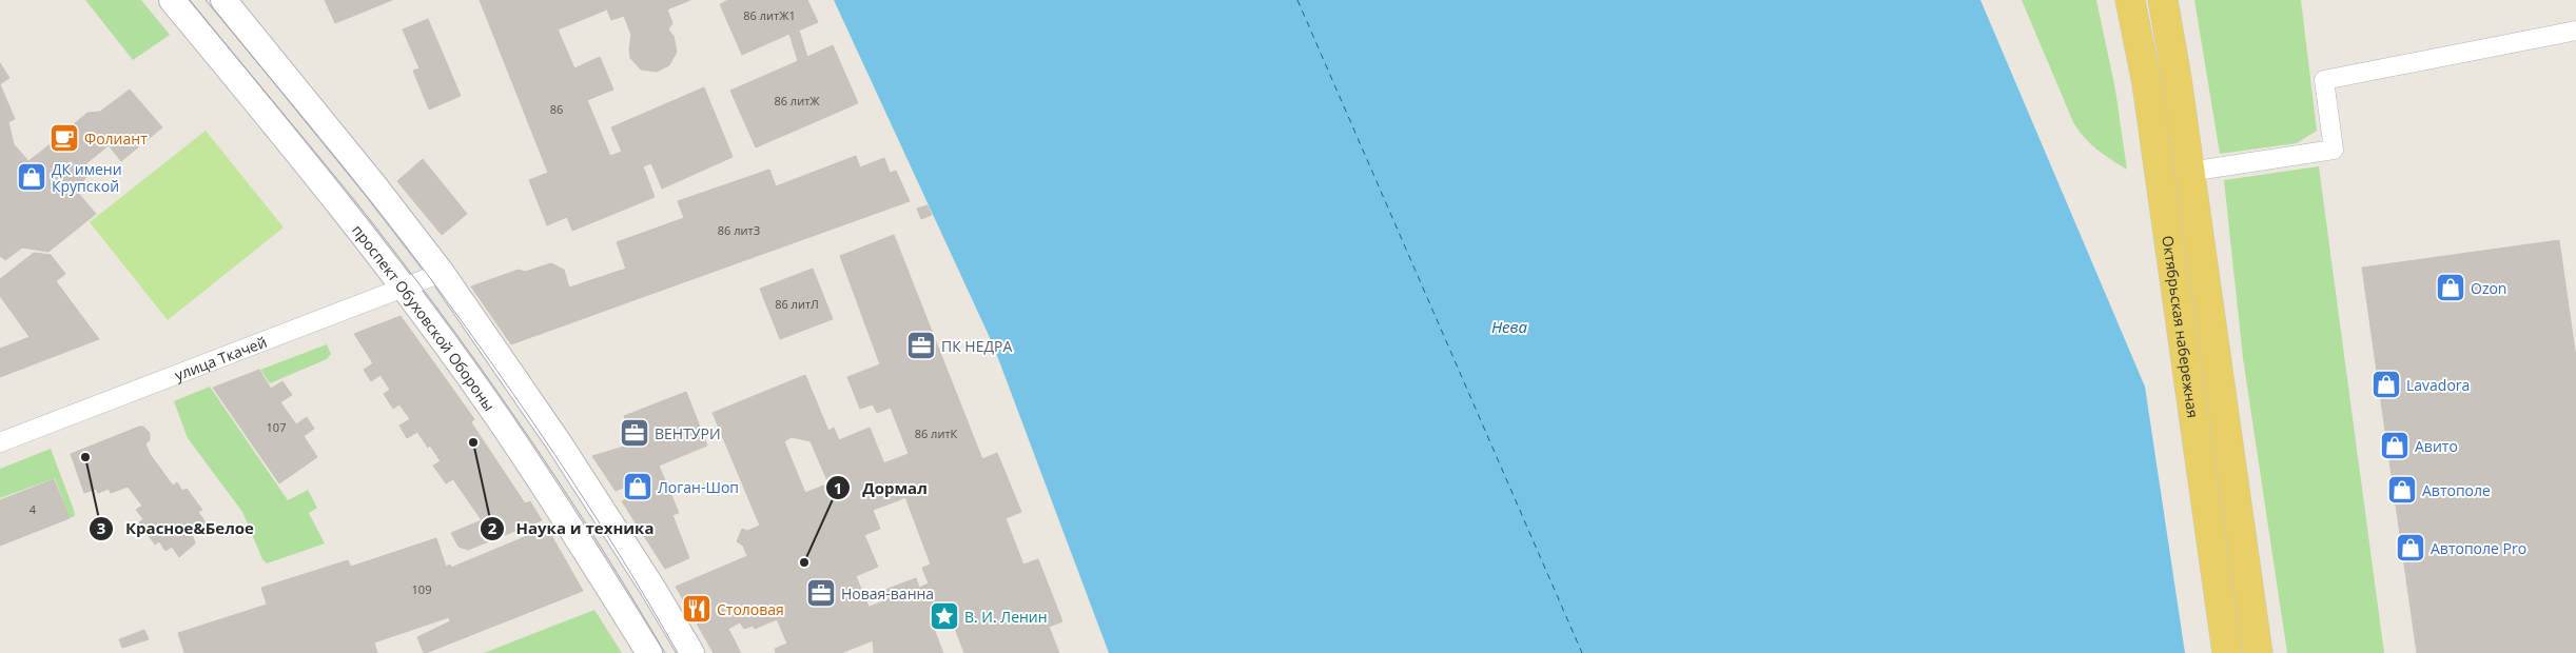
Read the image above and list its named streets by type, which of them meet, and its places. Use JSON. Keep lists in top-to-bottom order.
{
  "streets": {
    "main road": ["проспект Обуховской Обороны", "Октябрьская набережная"],
    "street": ["улица Ткачей"]
  },
  "crossings": [
    ["проспект Обуховской Обороны", "улица Ткачей"]
  ],
  "water": ["Нева"],
  "places": {
    "cafe": ["Фолиант"],
    "shop": [
      "ДК имени Крупской",
      "Ozon",
      "Lavadora",
      "Авито",
      "Логан-Шоп",
      "Автополе",
      "Автополе Pro"
    ],
    "office": ["ПК НЕДРА", "ВЕНТУРИ", "Новая-ванна"],
    "other": ["Наука и техника", "Красное&Белое", "Дормал"],
    "restaurant": ["Столовая"],
    "place": ["В. И. Ленин"]
  },
  "house_numbers": [
    "86 литЖ1",
    "86 литЖ",
    "86",
    "86 литЗ",
    "86 литЛ",
    "107",
    "86 литК",
    "4",
    "109"
  ]
}
